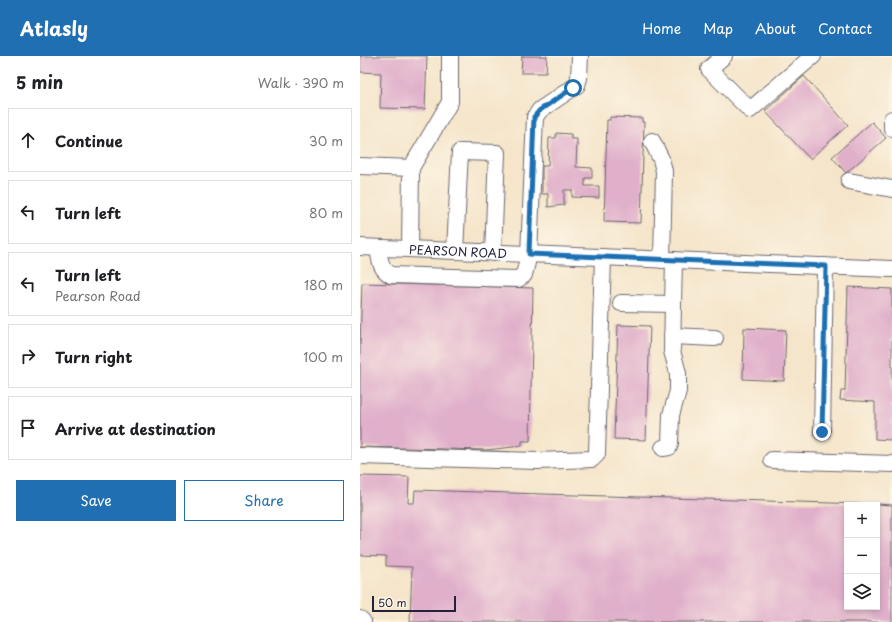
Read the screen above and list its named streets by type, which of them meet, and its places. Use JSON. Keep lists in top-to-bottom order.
{
  "streets": {
    "street": ["PEARSON ROAD"]
  },
  "scale_bar": "50 m",
  "page": {
    "header": "Atlasly",
    "nav": [
      "Home",
      "Map",
      "About",
      "Contact"
    ],
    "heading": ["5 min", "Walk · 390 m"],
    "list": [
      ["Continue", "30 m"],
      ["Turn left", "80 m"],
      ["Turn left", "Pearson Road", "180 m"],
      ["Turn right", "100 m"],
      "Arrive at destination"
    ],
    "buttons": ["Save", "Share"],
    "map_buttons": ["+", "−"],
    "scale": "50 m"
  }
}
